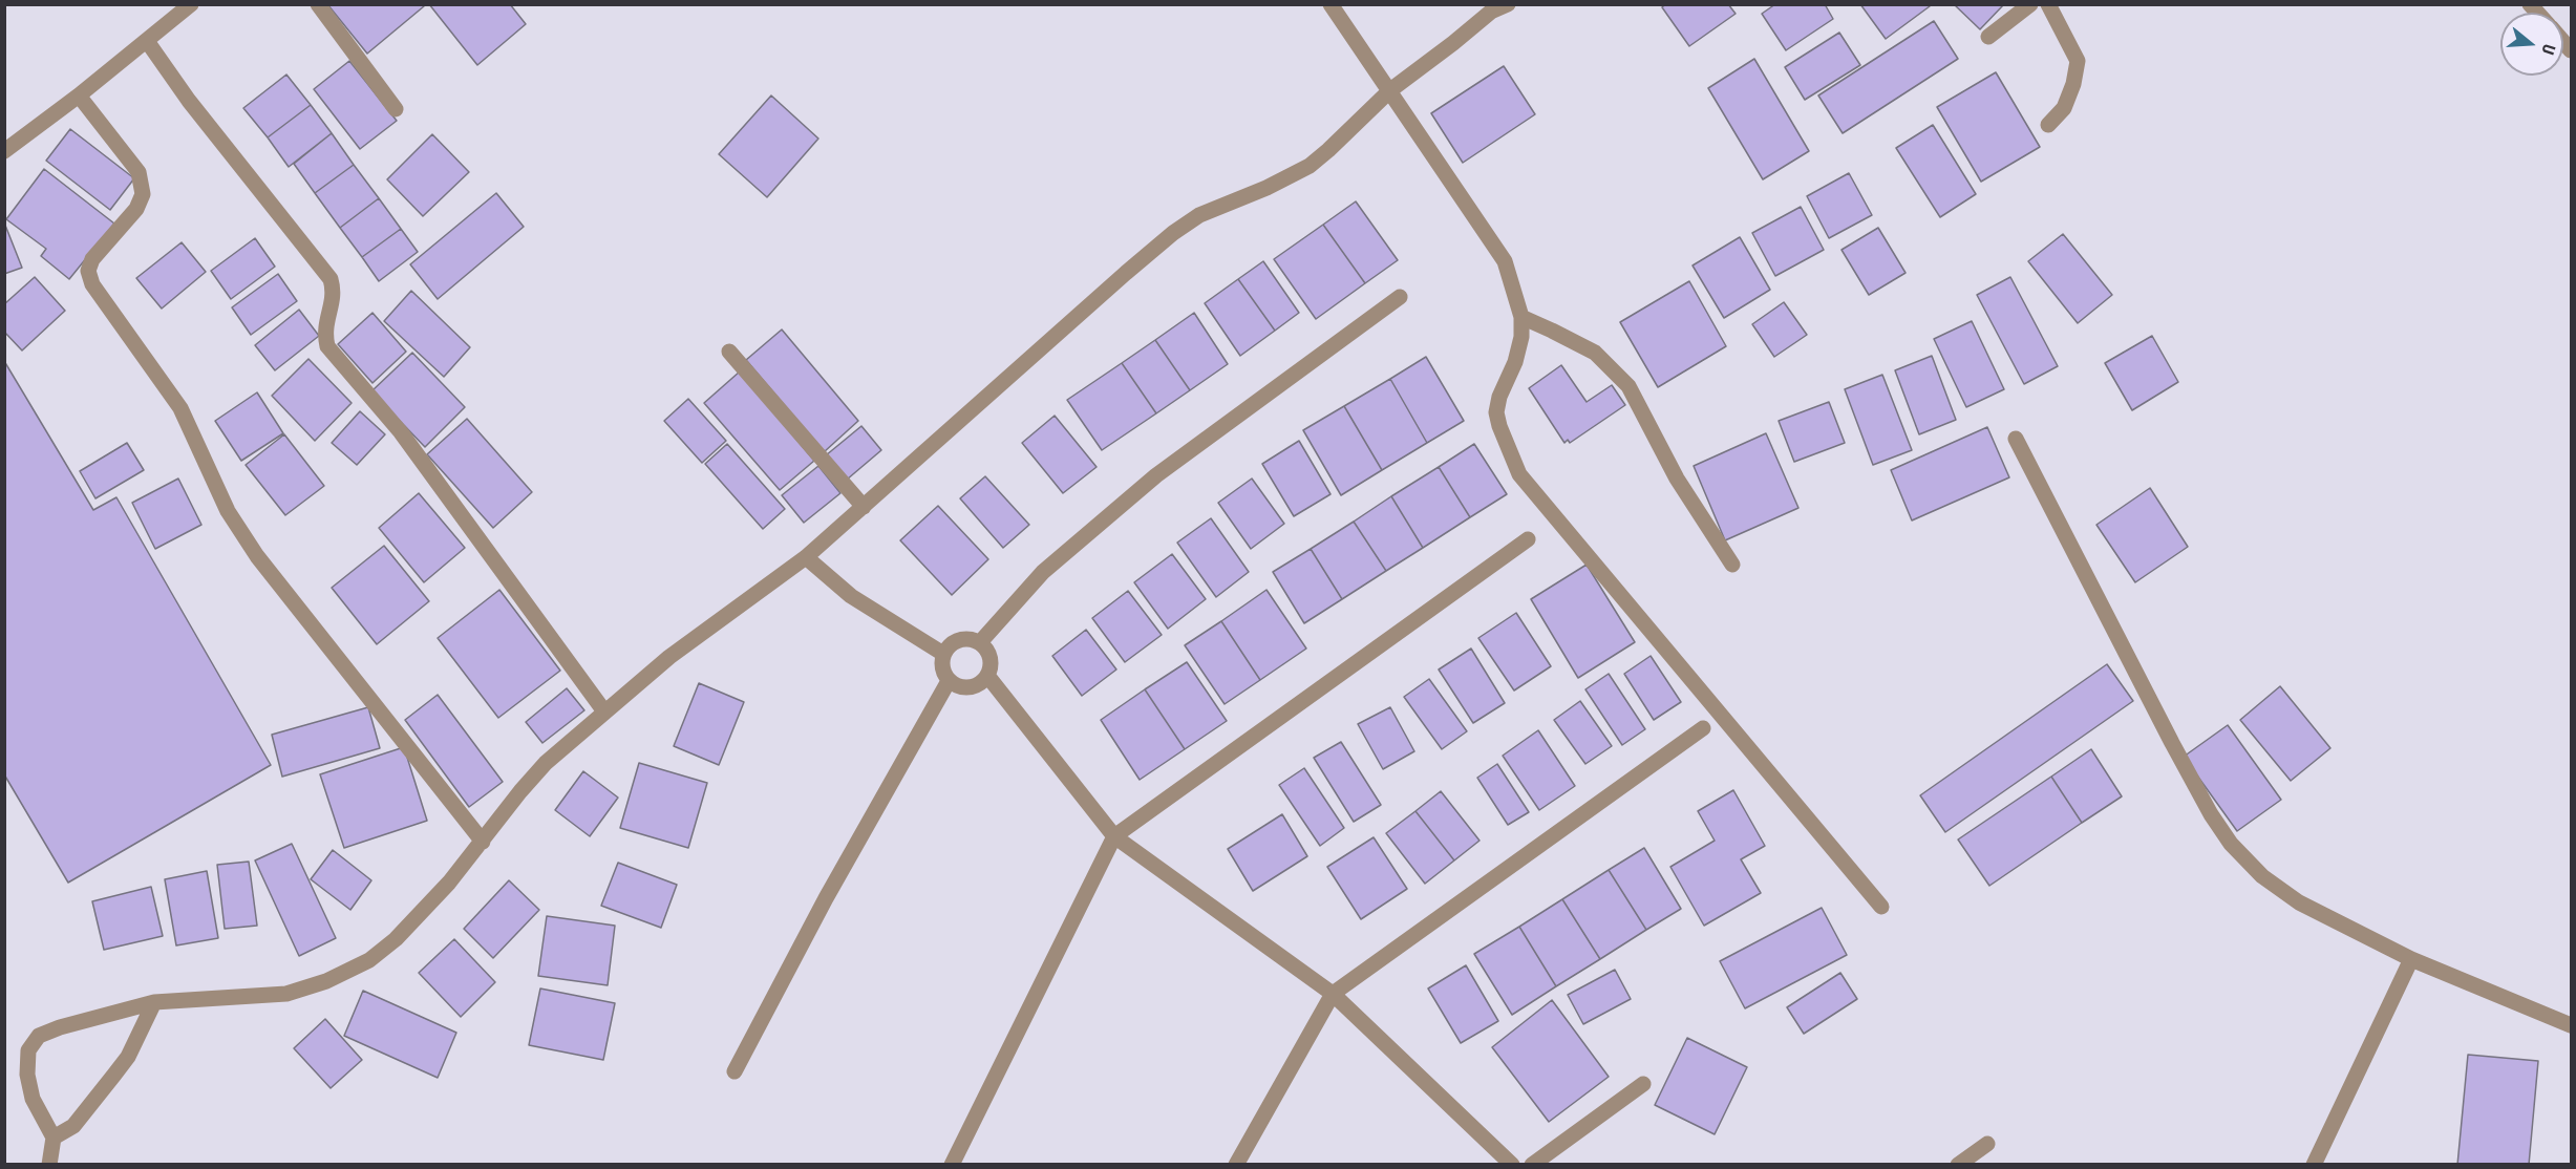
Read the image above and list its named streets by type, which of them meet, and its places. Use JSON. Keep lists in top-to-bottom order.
{
  "north": "right"
}
